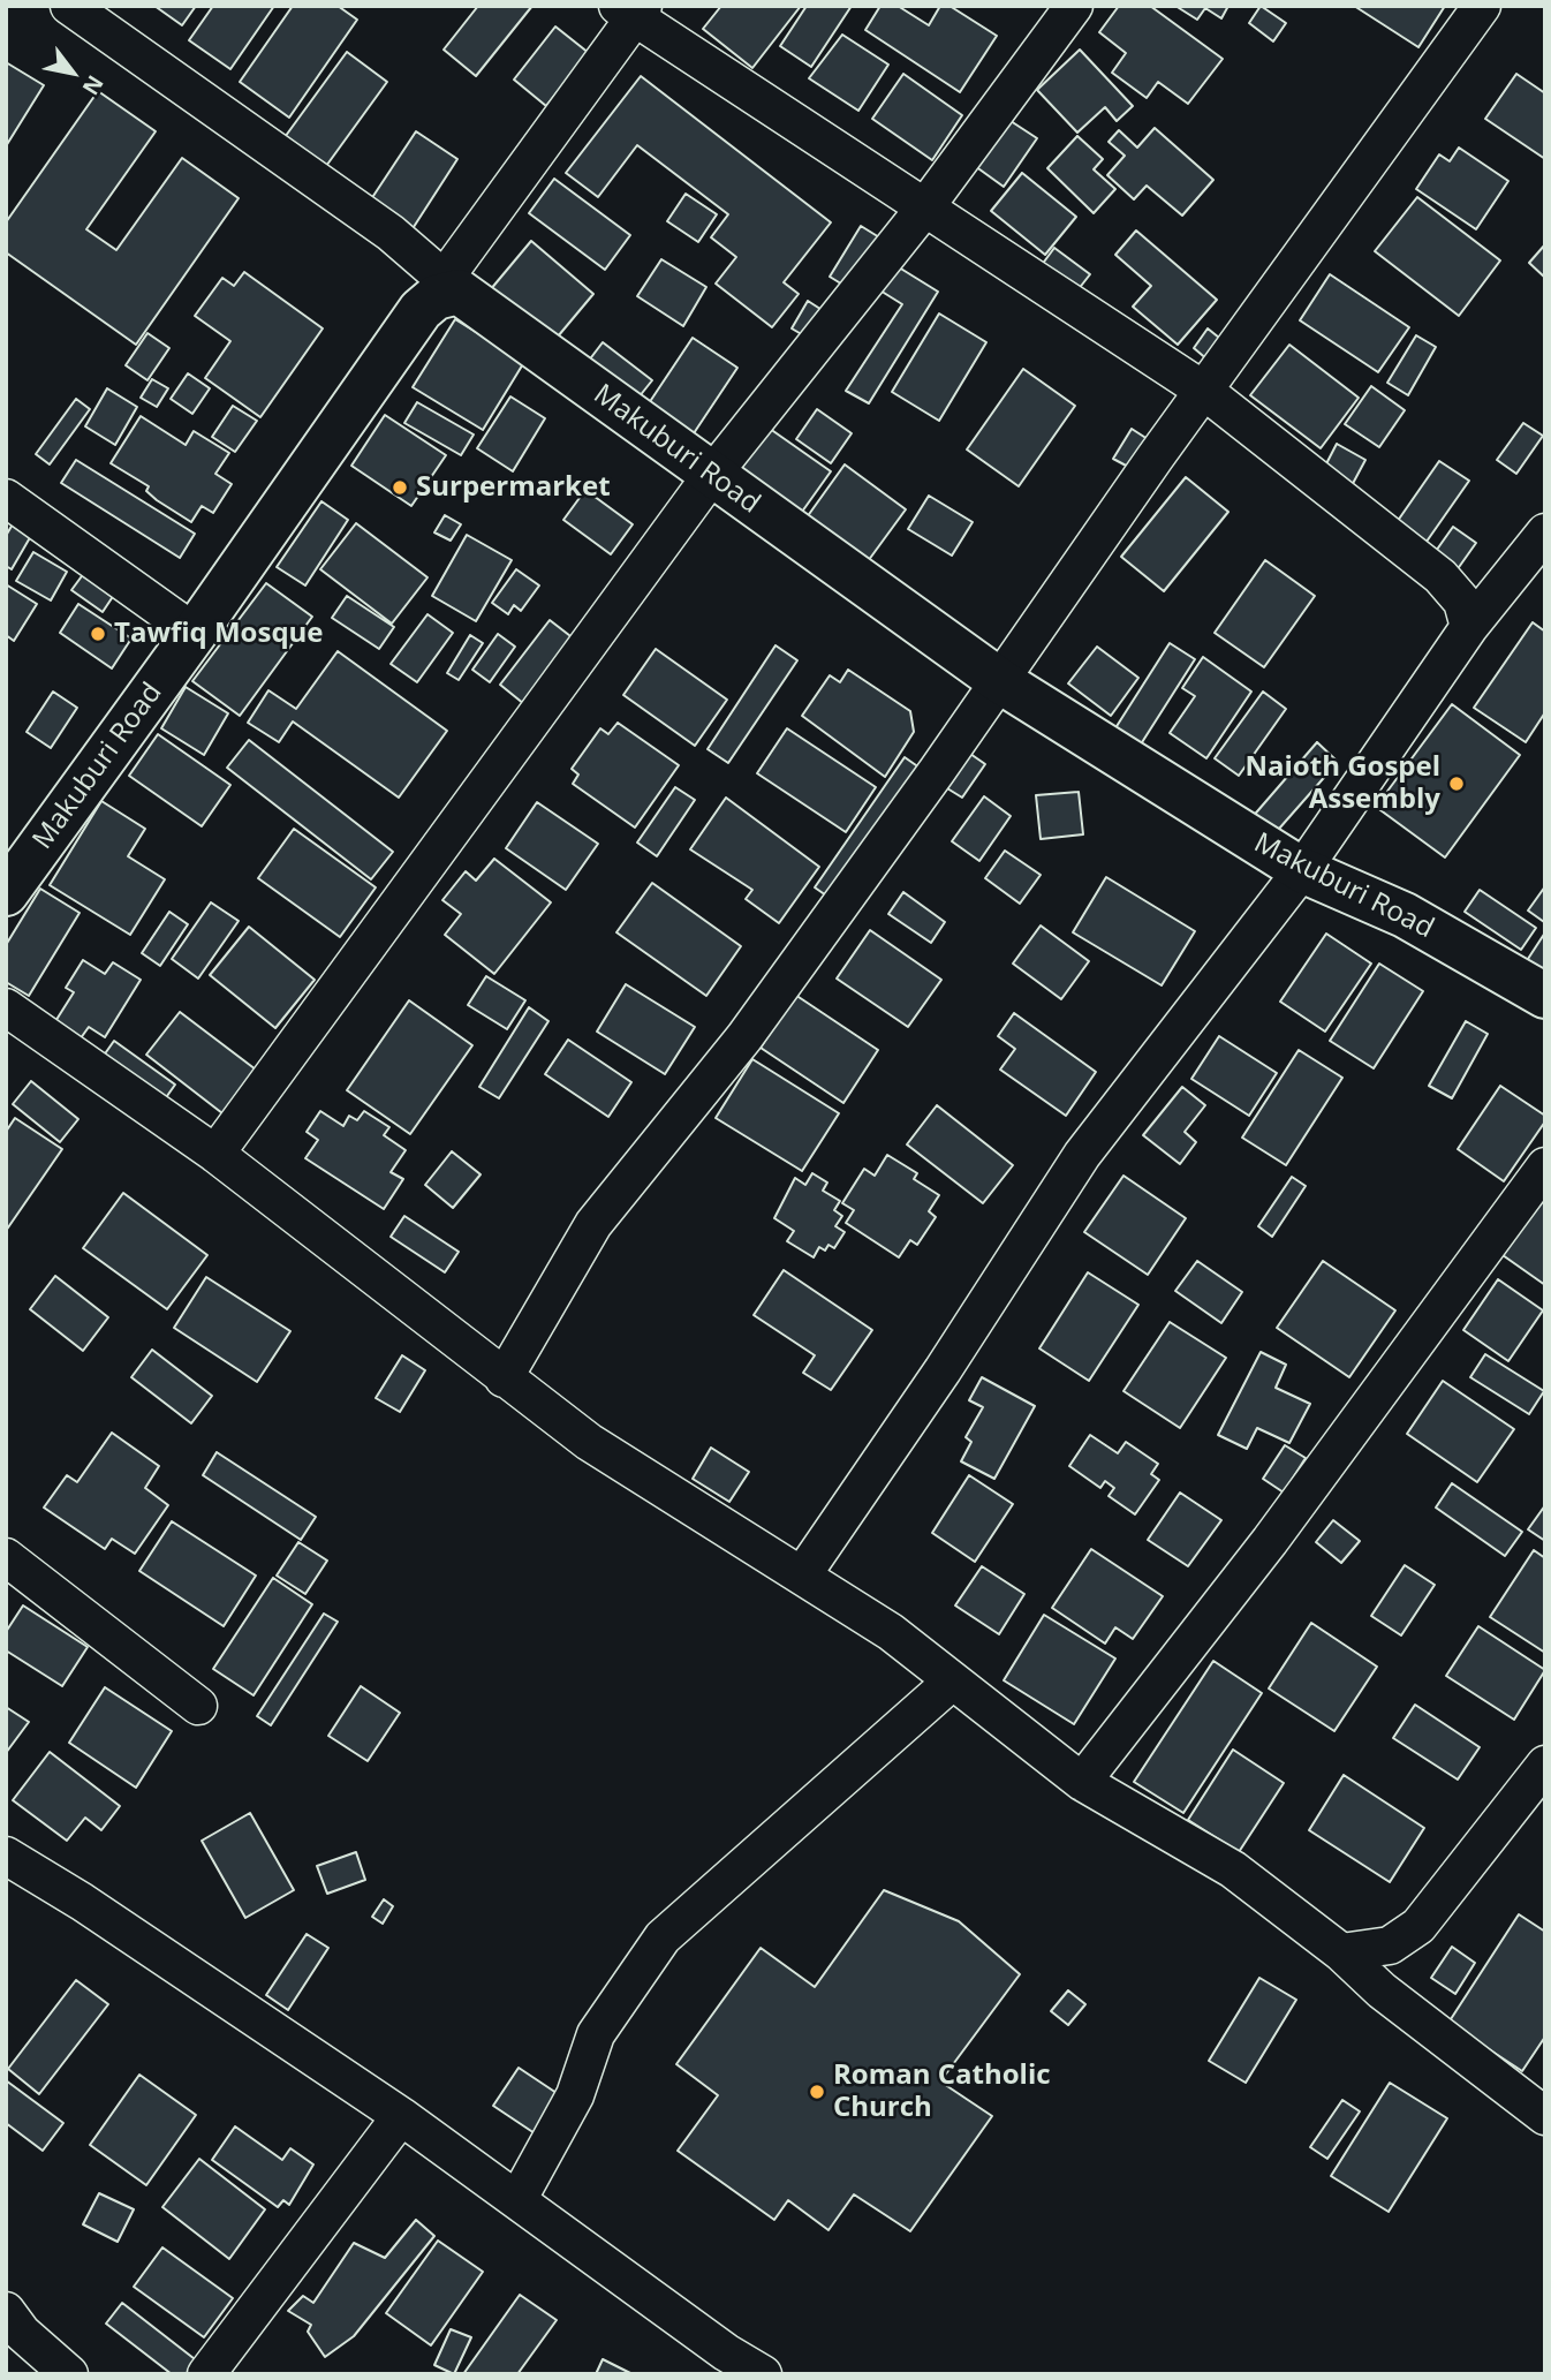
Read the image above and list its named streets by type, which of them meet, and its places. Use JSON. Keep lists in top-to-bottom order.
{
  "streets": {
    "street": ["Makuburi Road"]
  },
  "places": [
    "Surpermarket",
    "Tawfiq Mosque",
    "Naioth Gospel Assembly",
    "Roman Catholic Church"
  ],
  "north": "bottom right"
}
